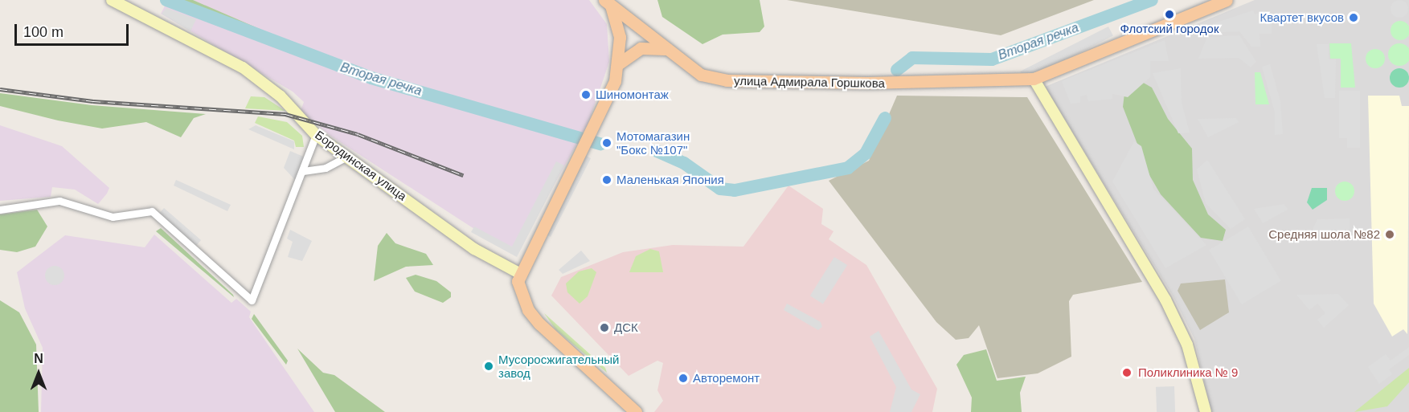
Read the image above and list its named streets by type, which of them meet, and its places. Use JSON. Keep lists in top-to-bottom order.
{
  "streets": {
    "main road": ["улица Адмирала Горшкова", "Бородинская улица"]
  },
  "water": ["Вторая речка"],
  "places": [
    "Флотский городок",
    "Квартет вкусов",
    "Шиномонтаж",
    "Мотомагазин \"Бокс №107\"",
    "Маленькая Япония",
    "Средняя шола №82",
    "ДСК",
    "Мусоросжигательный завод",
    "Поликлиника № 9",
    "Авторемонт"
  ],
  "scale_bar": "100 m",
  "north": "top"
}
